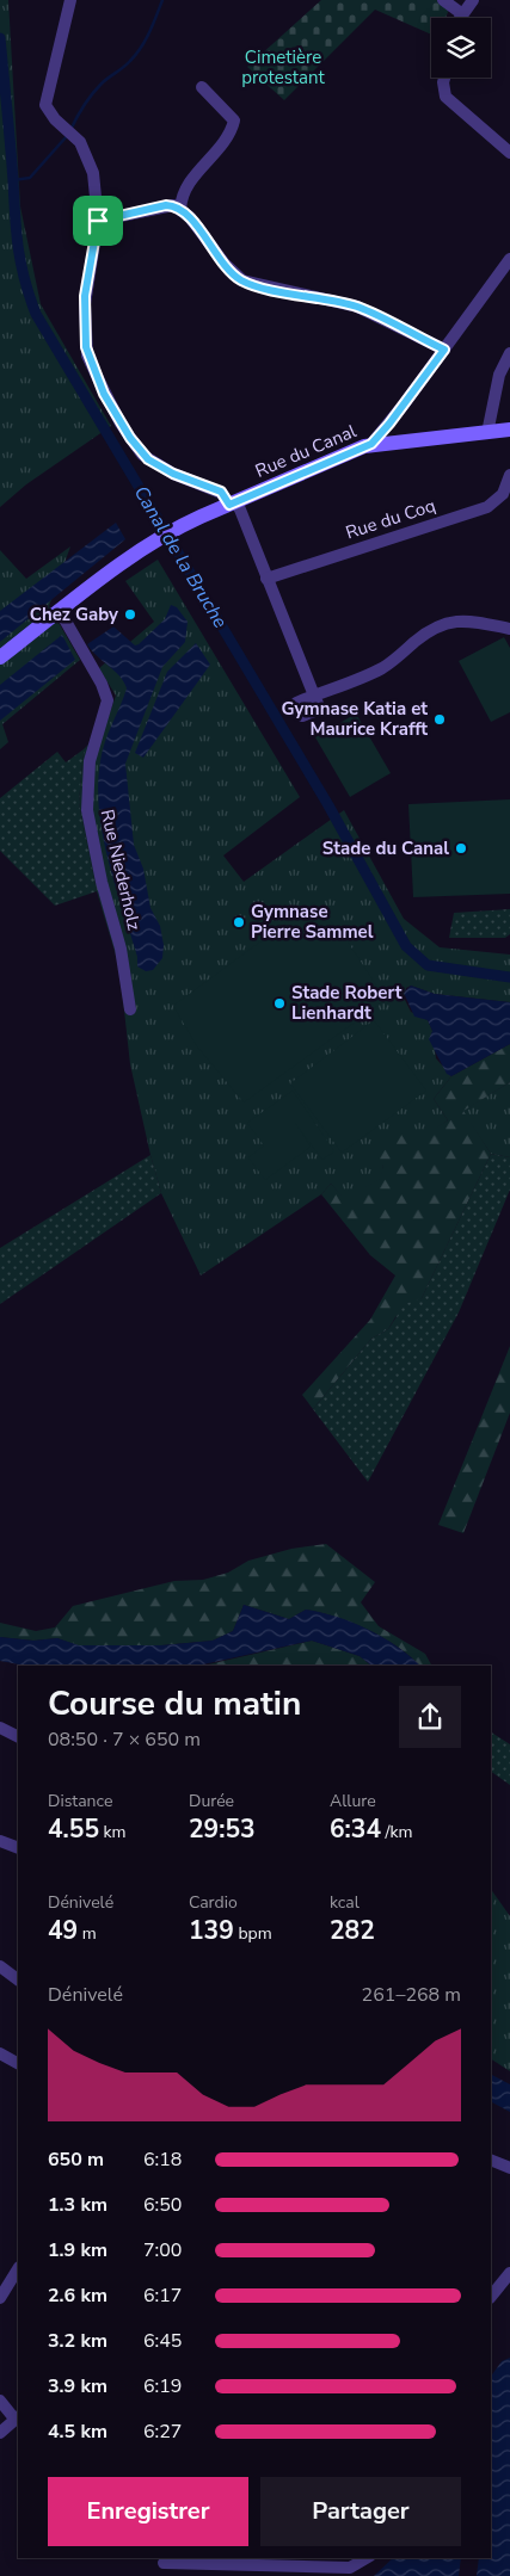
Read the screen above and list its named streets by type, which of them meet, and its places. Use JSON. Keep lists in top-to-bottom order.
{
  "streets": {
    "main road": ["Rue du Canal"],
    "street": ["Rue du Coq", "Rue Niederholz"]
  },
  "crossings": [
    ["Rue du Canal", "Rue Niederholz"]
  ],
  "water": ["Canal de la Bruche"],
  "parks": ["Cimetière protestant"],
  "places": [
    "Chez Gaby",
    "Gymnase Katia et Maurice Krafft",
    "Stade du Canal",
    "Gymnase Pierre Sammel",
    "Stade Robert Lienhardt"
  ],
  "page": {
    "heading": ["Course du matin", "08:50 · 7 × 650 m"],
    "stats": [
      ["Distance", "4.55 km"],
      ["Durée", "29:53"],
      ["Allure", "6:34 /km"],
      ["Dénivelé", "49 m"],
      ["Cardio", "139 bpm"],
      ["kcal", "282"]
    ],
    "chart": ["Dénivelé", "261–268 m"],
    "list": [
      {
        "name": "650 m",
        "note": "6:18"
      },
      {
        "name": "1.3 km",
        "note": "6:50"
      },
      {
        "name": "1.9 km",
        "note": "7:00"
      },
      {
        "name": "2.6 km",
        "note": "6:17"
      },
      {
        "name": "3.2 km",
        "note": "6:45"
      },
      {
        "name": "3.9 km",
        "note": "6:19"
      },
      {
        "name": "4.5 km",
        "note": "6:27"
      }
    ],
    "buttons": ["Enregistrer", "Partager"]
  }
}
